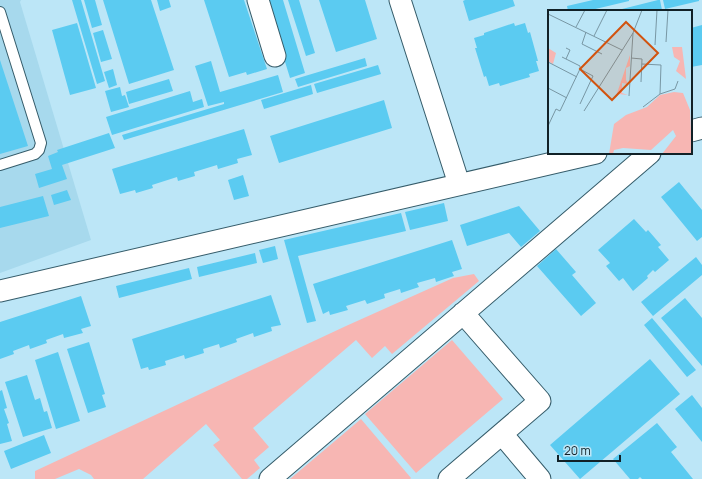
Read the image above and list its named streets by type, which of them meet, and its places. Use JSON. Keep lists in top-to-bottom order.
{
  "scale_bar": "20 m"
}
